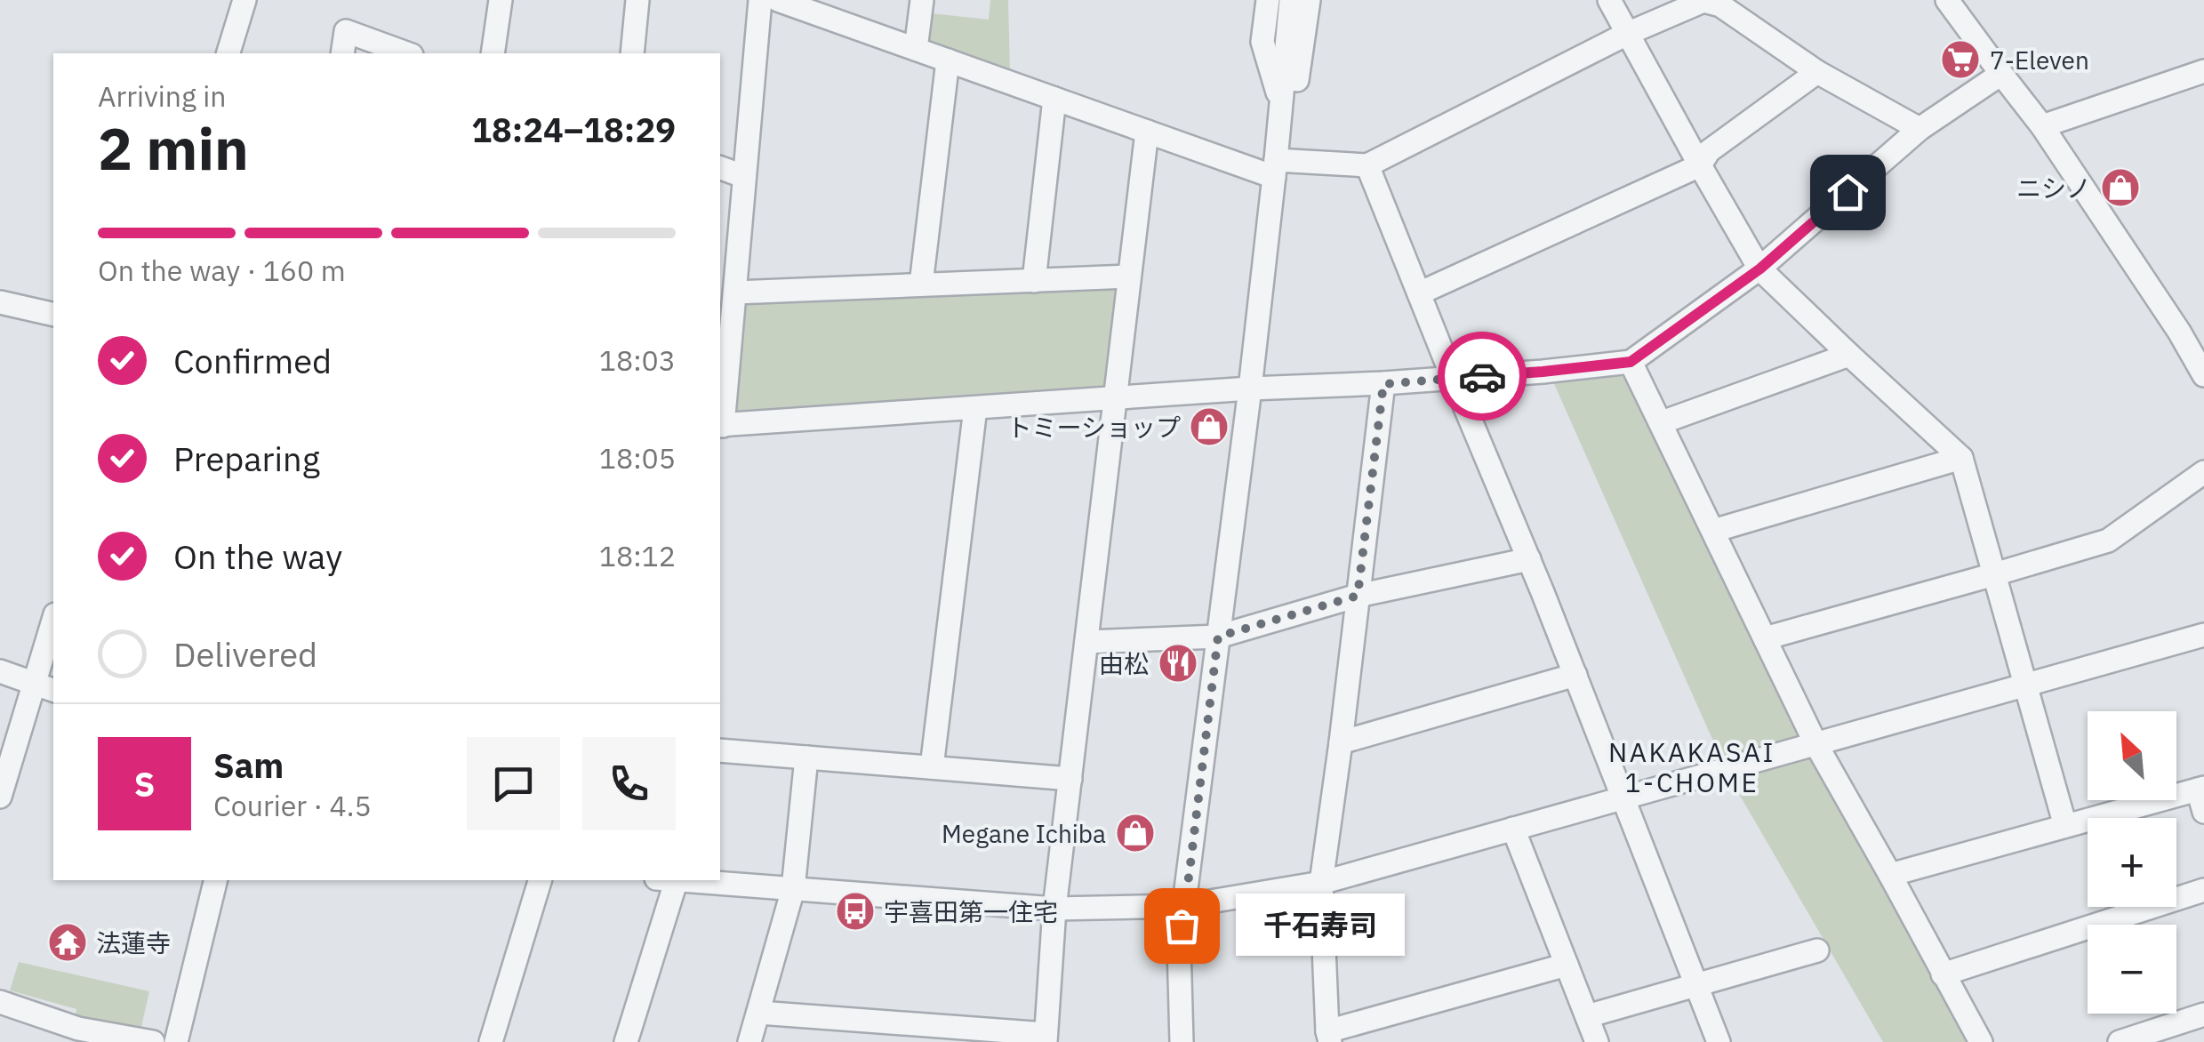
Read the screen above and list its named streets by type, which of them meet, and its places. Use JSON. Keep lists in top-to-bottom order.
{
  "districts": ["NAKAKASAI 1-CHOME"],
  "places": {
    "supermarket": ["7-Eleven"],
    "shop": ["ニシノ", "トミーショップ", "Megane Ichiba"],
    "restaurant": ["由松"],
    "bus stop": ["宇喜田第一住宅"],
    "other": ["千石寿司"],
    "temple": ["法蓮寺"]
  },
  "north": "top left",
  "page": {
    "heading": ["2 min", "Arriving in", "18:24–18:29"],
    "panel": ["Sam", "Courier · 4.5"],
    "bar": "On the way · 160 m",
    "list": [
      ["Confirmed", "18:03"],
      ["Preparing", "18:05"],
      ["On the way", "18:12"],
      "Delivered"
    ],
    "map_buttons": ["+", "−"],
    "round": "S",
    "bubble": "千石寿司"
  }
}
